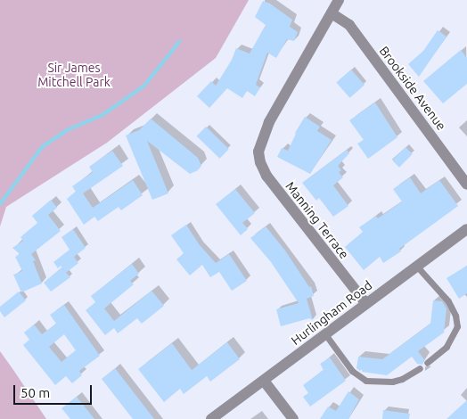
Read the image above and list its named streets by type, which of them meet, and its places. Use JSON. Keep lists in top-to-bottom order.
{
  "streets": {
    "street": ["Brookside Avenue", "Manning Terrace", "Hurlingham Road"]
  },
  "crossings": [
    ["Brookside Avenue", "Manning Terrace"],
    ["Manning Terrace", "Hurlingham Road"]
  ],
  "parks": ["Sir James Mitchell Park"],
  "scale_bar": "50 m"
}
